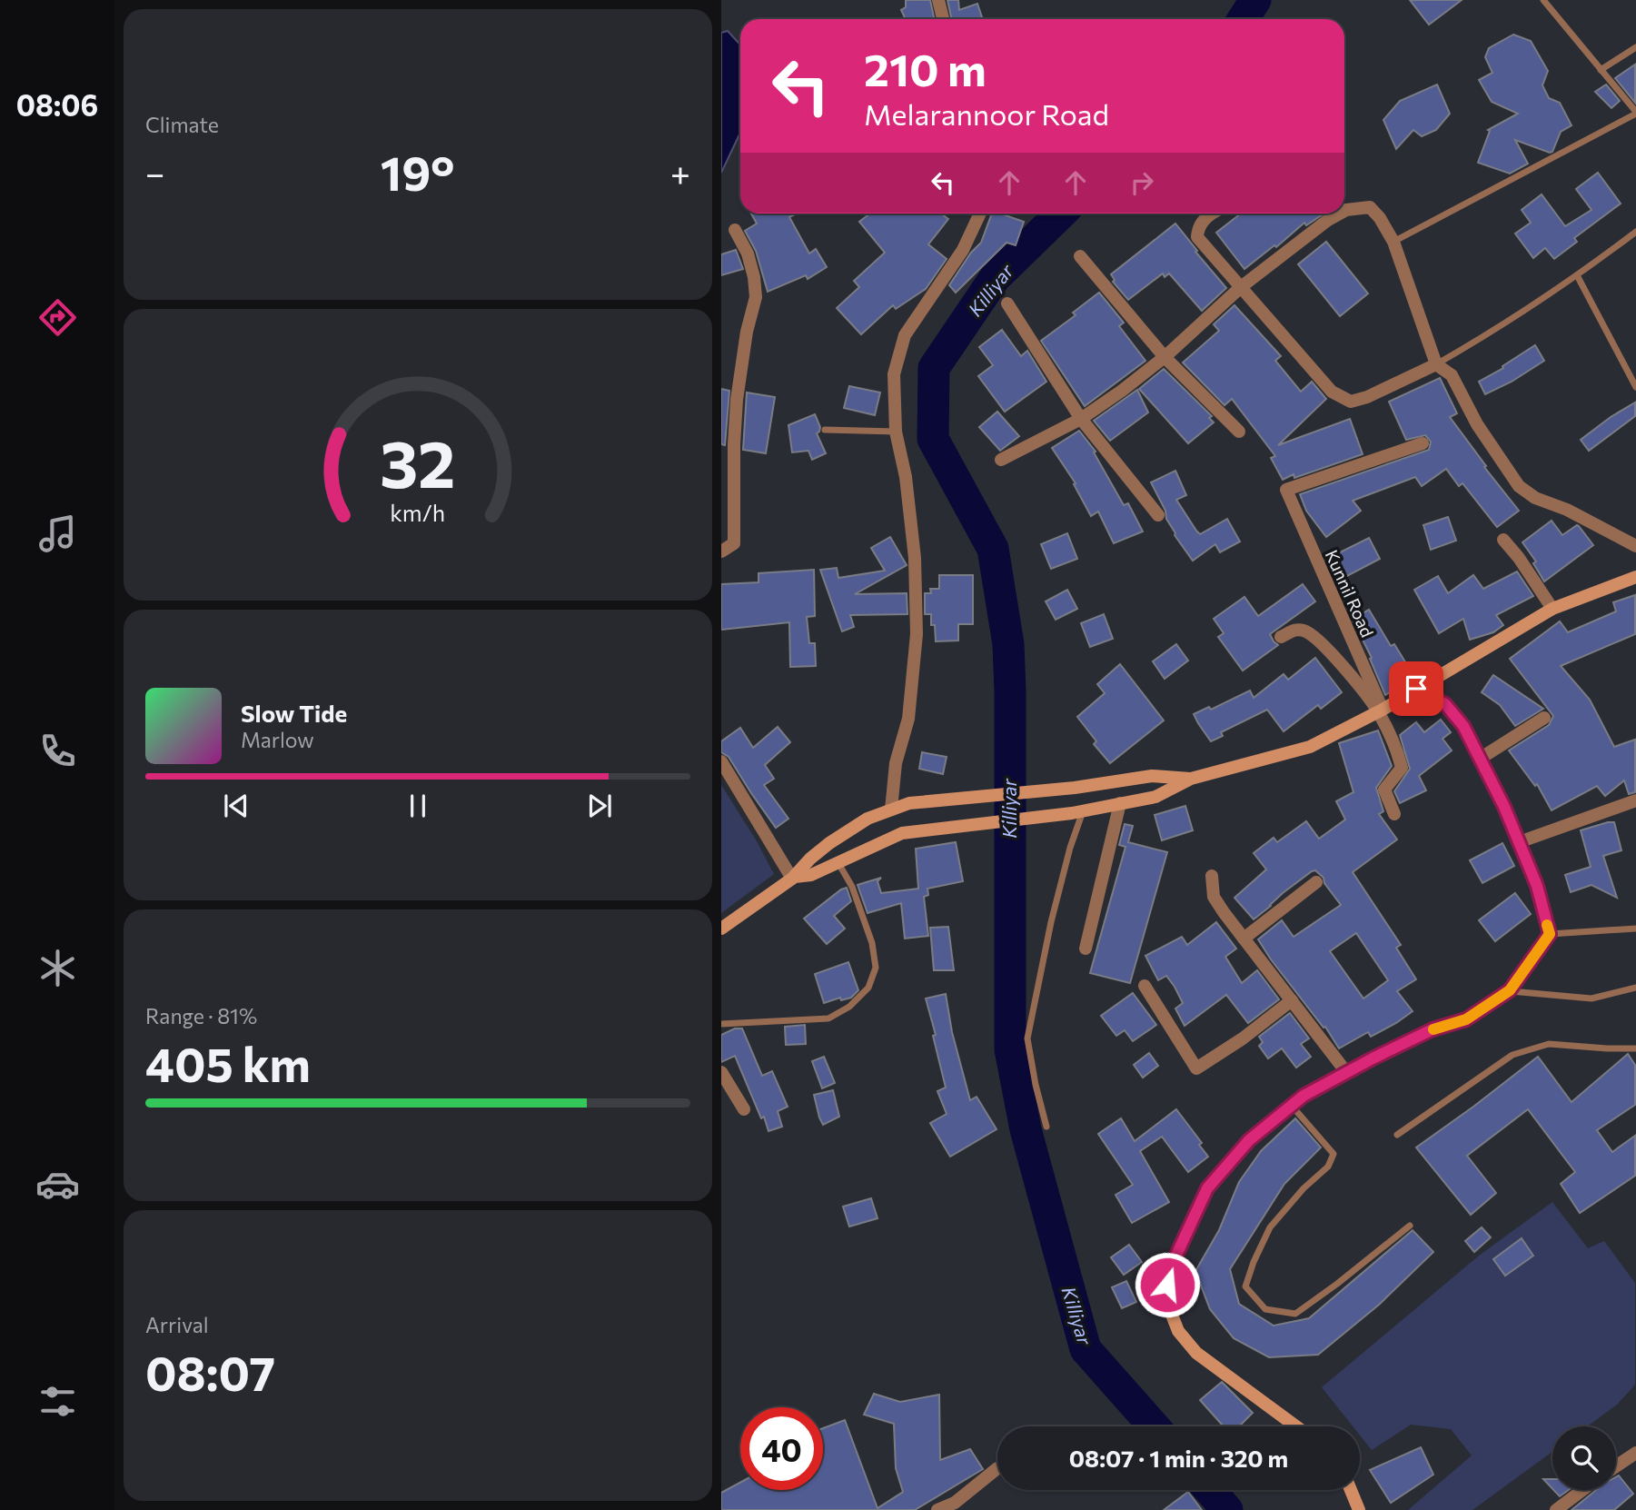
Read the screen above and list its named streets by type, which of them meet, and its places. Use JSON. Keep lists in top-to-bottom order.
{
  "streets": {
    "street": ["Kunnil Road"]
  },
  "water": ["Killiyar"],
  "page": {
    "tabs": "08:06",
    "tile": [
      "Climate",
      ["Range · 81%", "405 km"],
      ["Arrival", "08:07"]
    ],
    "turn": ["210 m", "Melarannoor Road"],
    "heat": ["−", "19°", "+"],
    "song": ["Slow Tide", "Marlow"],
    "limit": "40",
    "trip": "08:07 · 1 min · 320 m",
    "gauge": ["32", "km/h"]
  }
}
